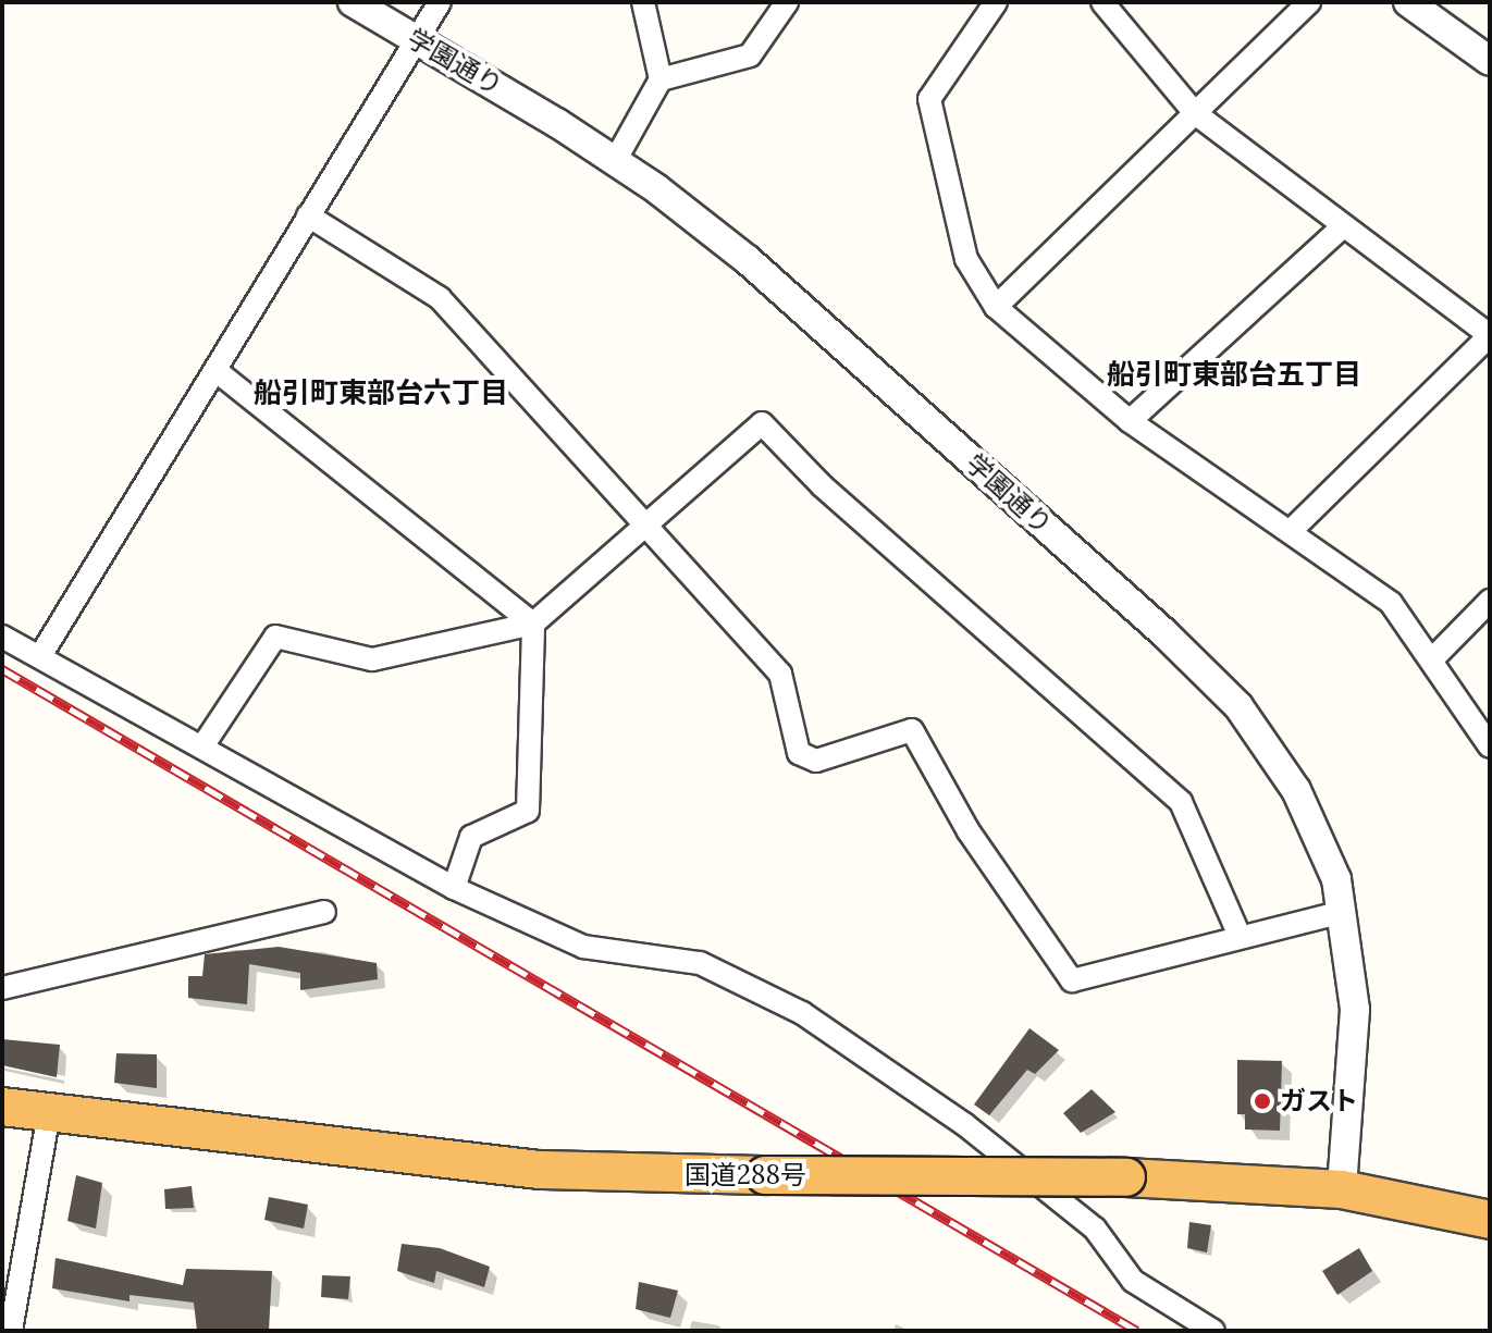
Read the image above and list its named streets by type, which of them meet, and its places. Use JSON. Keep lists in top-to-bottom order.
{
  "streets": {
    "highway": ["国道288号"],
    "street": ["学園通り"]
  },
  "crossings": [
    ["学園通り", "国道288号"]
  ],
  "districts": ["船引町東部台五丁目", "船引町東部台六丁目"],
  "places": ["ガスト"]
}
